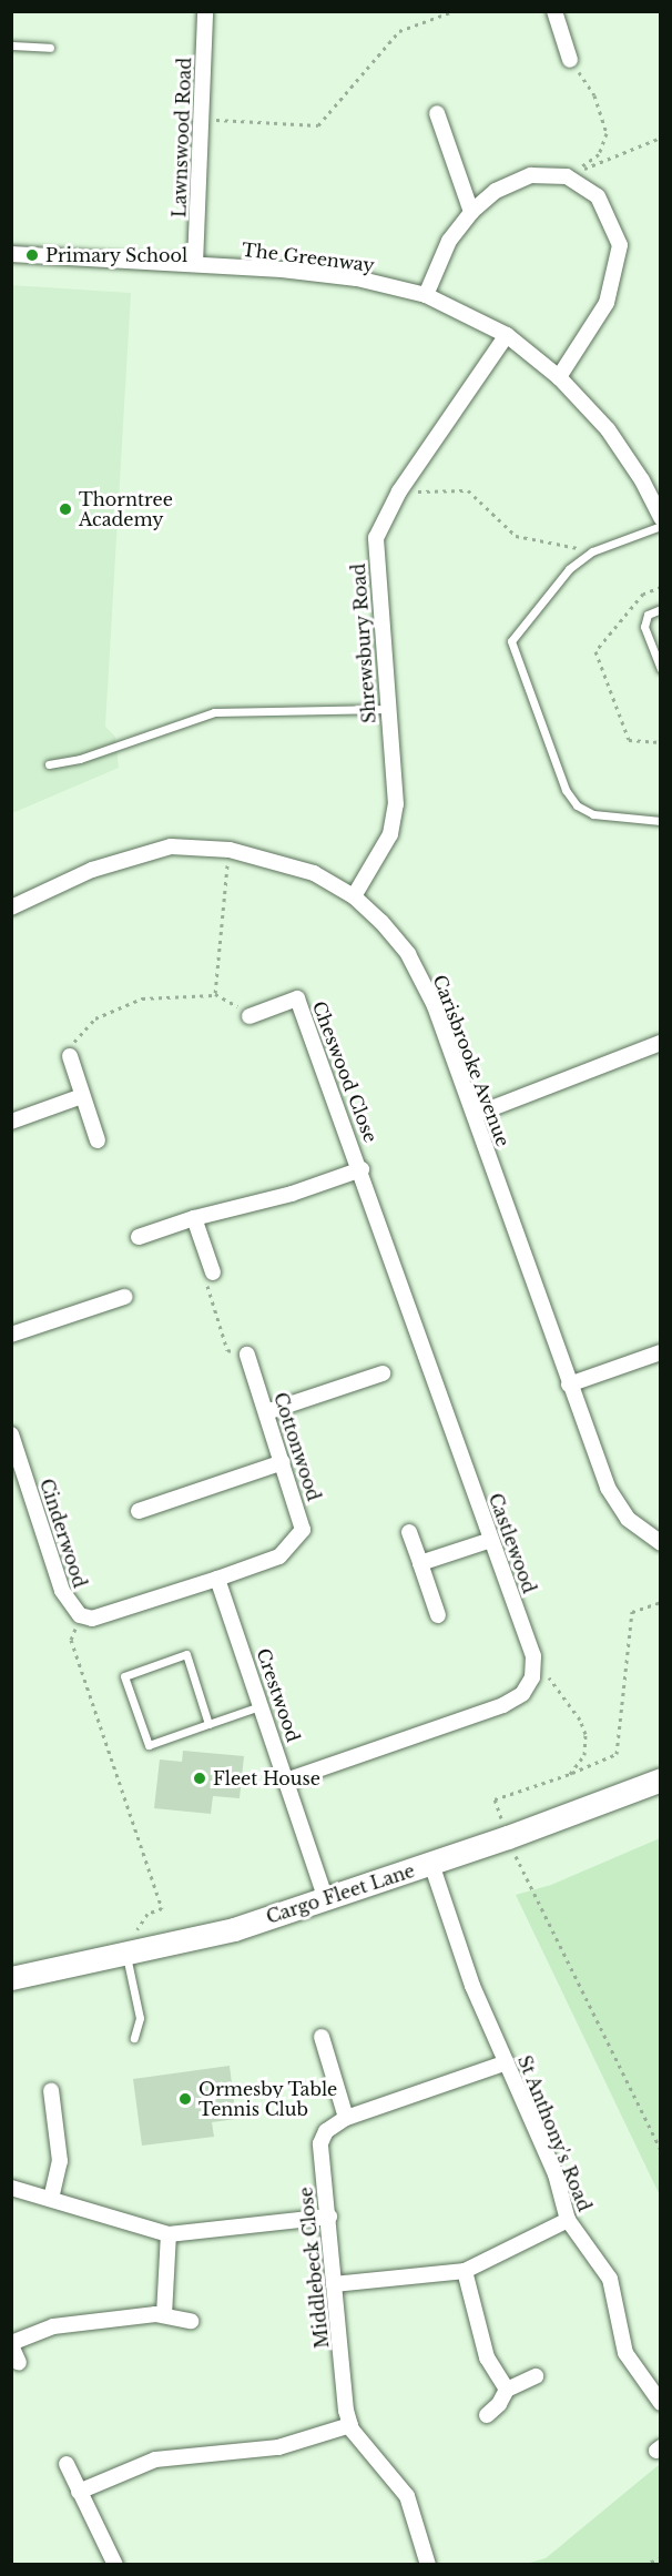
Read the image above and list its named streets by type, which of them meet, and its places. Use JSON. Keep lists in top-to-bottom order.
{
  "streets": {
    "main road": ["Cargo Fleet Lane"],
    "street": [
      "Lawnswood Road",
      "The Greenway",
      "Shrewsbury Road",
      "Carisbrooke Avenue",
      "Cheswood Close",
      "Cottonwood",
      "Cinderwood",
      "Castlewood",
      "Crestwood",
      "St Anthony's Road",
      "Middlebeck Close"
    ]
  },
  "crossings": [
    ["Lawnswood Road", "The Greenway"],
    ["The Greenway", "Shrewsbury Road"],
    ["Shrewsbury Road", "Carisbrooke Avenue"],
    ["Cheswood Close", "Castlewood"],
    ["Cottonwood", "Cinderwood"],
    ["Cottonwood", "Crestwood"],
    ["Cinderwood", "Crestwood"],
    ["Crestwood", "Cargo Fleet Lane"],
    ["Cargo Fleet Lane", "St Anthony's Road"],
    ["St Anthony's Road", "Middlebeck Close"]
  ],
  "places": [
    "Primary School",
    "Thorntree Academy",
    "Fleet House",
    "Ormesby Table Tennis Club"
  ]
}
